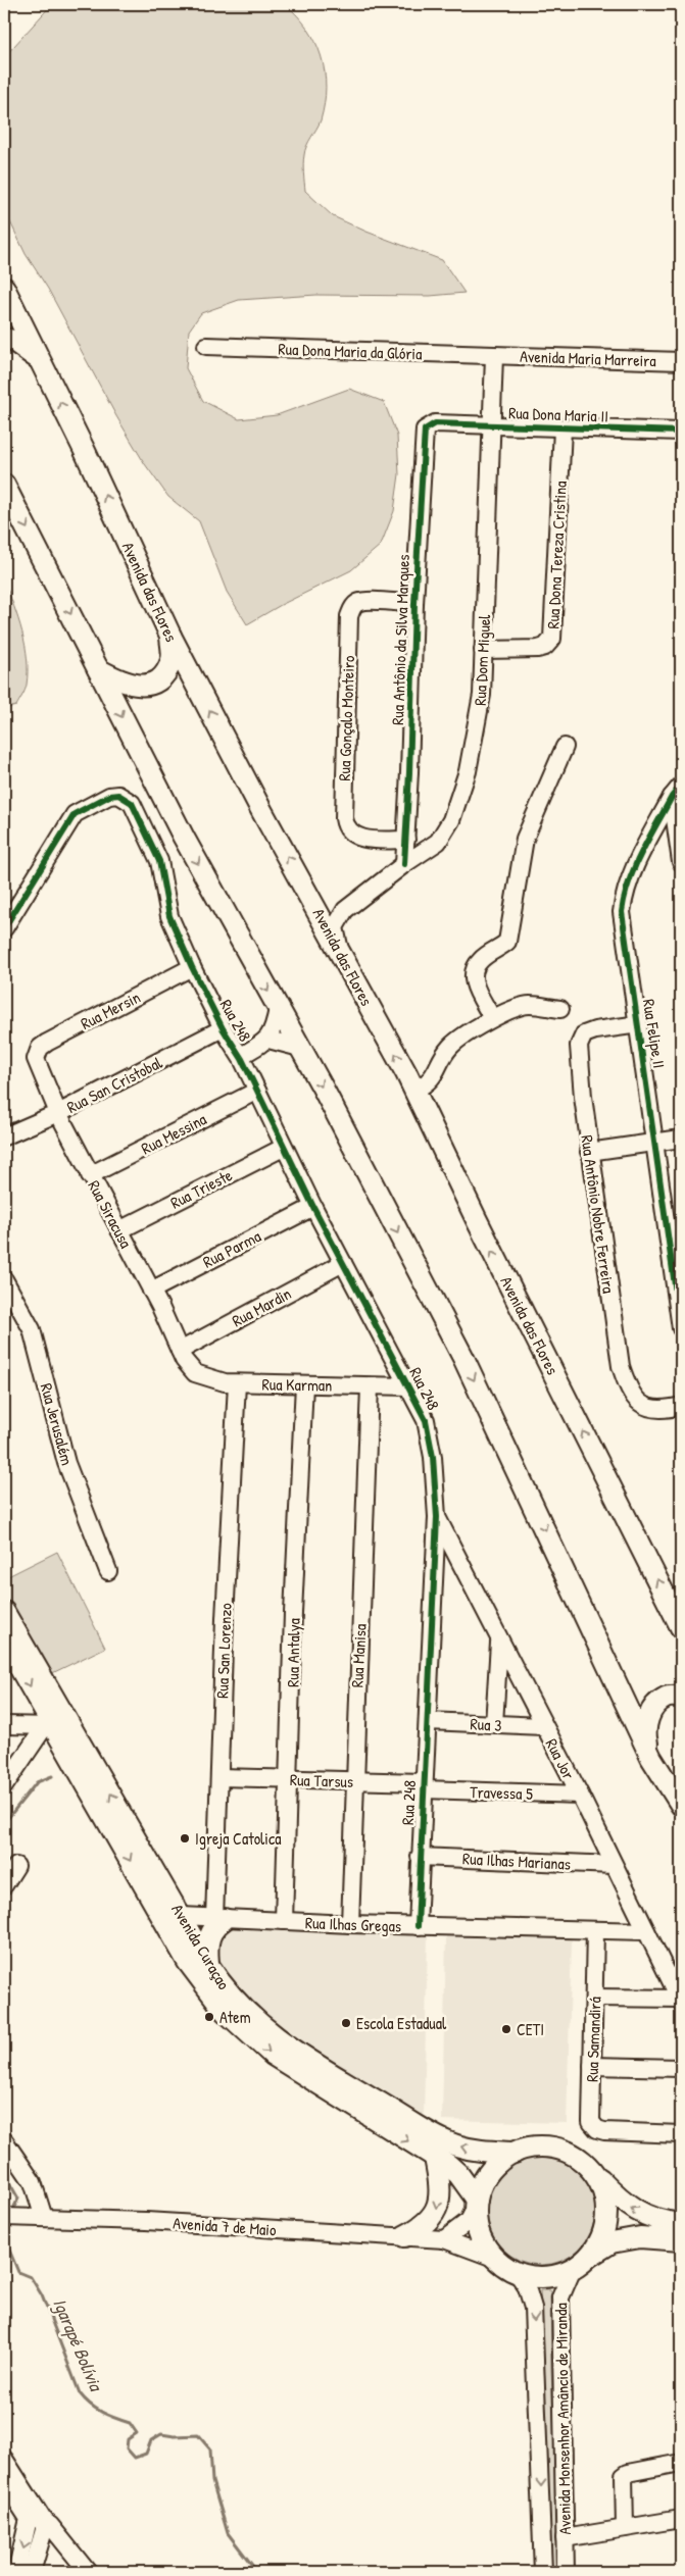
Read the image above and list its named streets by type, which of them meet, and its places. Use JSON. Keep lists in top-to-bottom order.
{
  "streets": {
    "main road": ["Avenida das Flores", "Avenida Curaçao"],
    "street": [
      "Rua Dona Maria da Glória",
      "Avenida Maria Marreira",
      "Rua Dona Maria II",
      "Rua Dona Tereza Cristina",
      "Rua Antônio da Silva Marques",
      "Rua Dom Miguel",
      "Rua Gonçalo Monteiro",
      "Rua Mersin",
      "Rua 248",
      "Rua Felipe II",
      "Rua San Cristobal",
      "Rua Messina",
      "Rua Trieste",
      "Rua Siracusa",
      "Rua Antônio Nobre Ferreira",
      "Rua Parma",
      "Rua Mardin",
      "Rua Karman",
      "Rua Jerusalém",
      "Rua San Lorenzo",
      "Rua Antalya",
      "Rua Manisa",
      "Rua 3",
      "Rua Jor",
      "Rua Tarsus",
      "Travessa 5",
      "Rua Ilhas Marianas",
      "Rua Ilhas Gregas",
      "Rua Samandirá",
      "Avenida 7 de Maio",
      "Avenida Monsenhor Amâncio de Miranda"
    ]
  },
  "crossings": [
    ["Rua Dona Maria da Glória", "Avenida Maria Marreira"],
    ["Rua Dona Maria da Glória", "Rua Dom Miguel"],
    ["Avenida Maria Marreira", "Rua Dom Miguel"],
    ["Rua Dona Maria II", "Rua Dona Tereza Cristina"],
    ["Rua Dona Maria II", "Rua Antônio da Silva Marques"],
    ["Rua Dona Maria II", "Rua Dom Miguel"],
    ["Rua Dona Tereza Cristina", "Rua Dom Miguel"],
    ["Rua Antônio da Silva Marques", "Rua Dom Miguel"],
    ["Rua Antônio da Silva Marques", "Rua Gonçalo Monteiro"],
    ["Rua Mersin", "Rua 248"],
    ["Rua Mersin", "Rua Siracusa"],
    ["Rua 248", "Rua San Cristobal"],
    ["Rua 248", "Rua Messina"],
    ["Rua 248", "Rua Trieste"],
    ["Rua 248", "Rua Parma"],
    ["Rua 248", "Rua Mardin"],
    ["Rua 248", "Rua Karman"],
    ["Rua 248", "Rua 3"],
    ["Rua 248", "Rua Jor"],
    ["Rua 248", "Rua Tarsus"],
    ["Rua 248", "Travessa 5"],
    ["Rua 248", "Rua Ilhas Marianas"],
    ["Rua 248", "Rua Ilhas Gregas"],
    ["Rua Felipe II", "Rua Antônio Nobre Ferreira"],
    ["Rua San Cristobal", "Rua Siracusa"],
    ["Rua Messina", "Rua Siracusa"],
    ["Rua Trieste", "Rua Siracusa"],
    ["Rua Siracusa", "Rua Parma"],
    ["Rua Siracusa", "Rua Mardin"],
    ["Rua Siracusa", "Rua Karman"],
    ["Rua Karman", "Rua San Lorenzo"],
    ["Rua Karman", "Rua Antalya"],
    ["Rua Karman", "Rua Manisa"],
    ["Rua San Lorenzo", "Rua Tarsus"],
    ["Rua San Lorenzo", "Rua Ilhas Gregas"],
    ["Rua Antalya", "Rua Tarsus"],
    ["Rua Antalya", "Rua Ilhas Gregas"],
    ["Rua Manisa", "Rua Tarsus"],
    ["Rua Manisa", "Rua Ilhas Gregas"],
    ["Rua 3", "Rua Jor"],
    ["Rua Jor", "Travessa 5"],
    ["Rua Jor", "Rua Ilhas Marianas"],
    ["Rua Jor", "Rua Ilhas Gregas"],
    ["Rua Tarsus", "Travessa 5"],
    ["Rua Ilhas Gregas", "Avenida Curaçao"],
    ["Rua Ilhas Gregas", "Rua Samandirá"],
    ["Avenida Curaçao", "Avenida 7 de Maio"],
    ["Avenida Curaçao", "Avenida Monsenhor Amâncio de Miranda"],
    ["Avenida 7 de Maio", "Avenida Monsenhor Amâncio de Miranda"]
  ],
  "water": ["Igarapé Bolívia"],
  "places": [
    "Igreja Catolica",
    "Atem",
    "Escola Estadual",
    "CETI"
  ]
}
